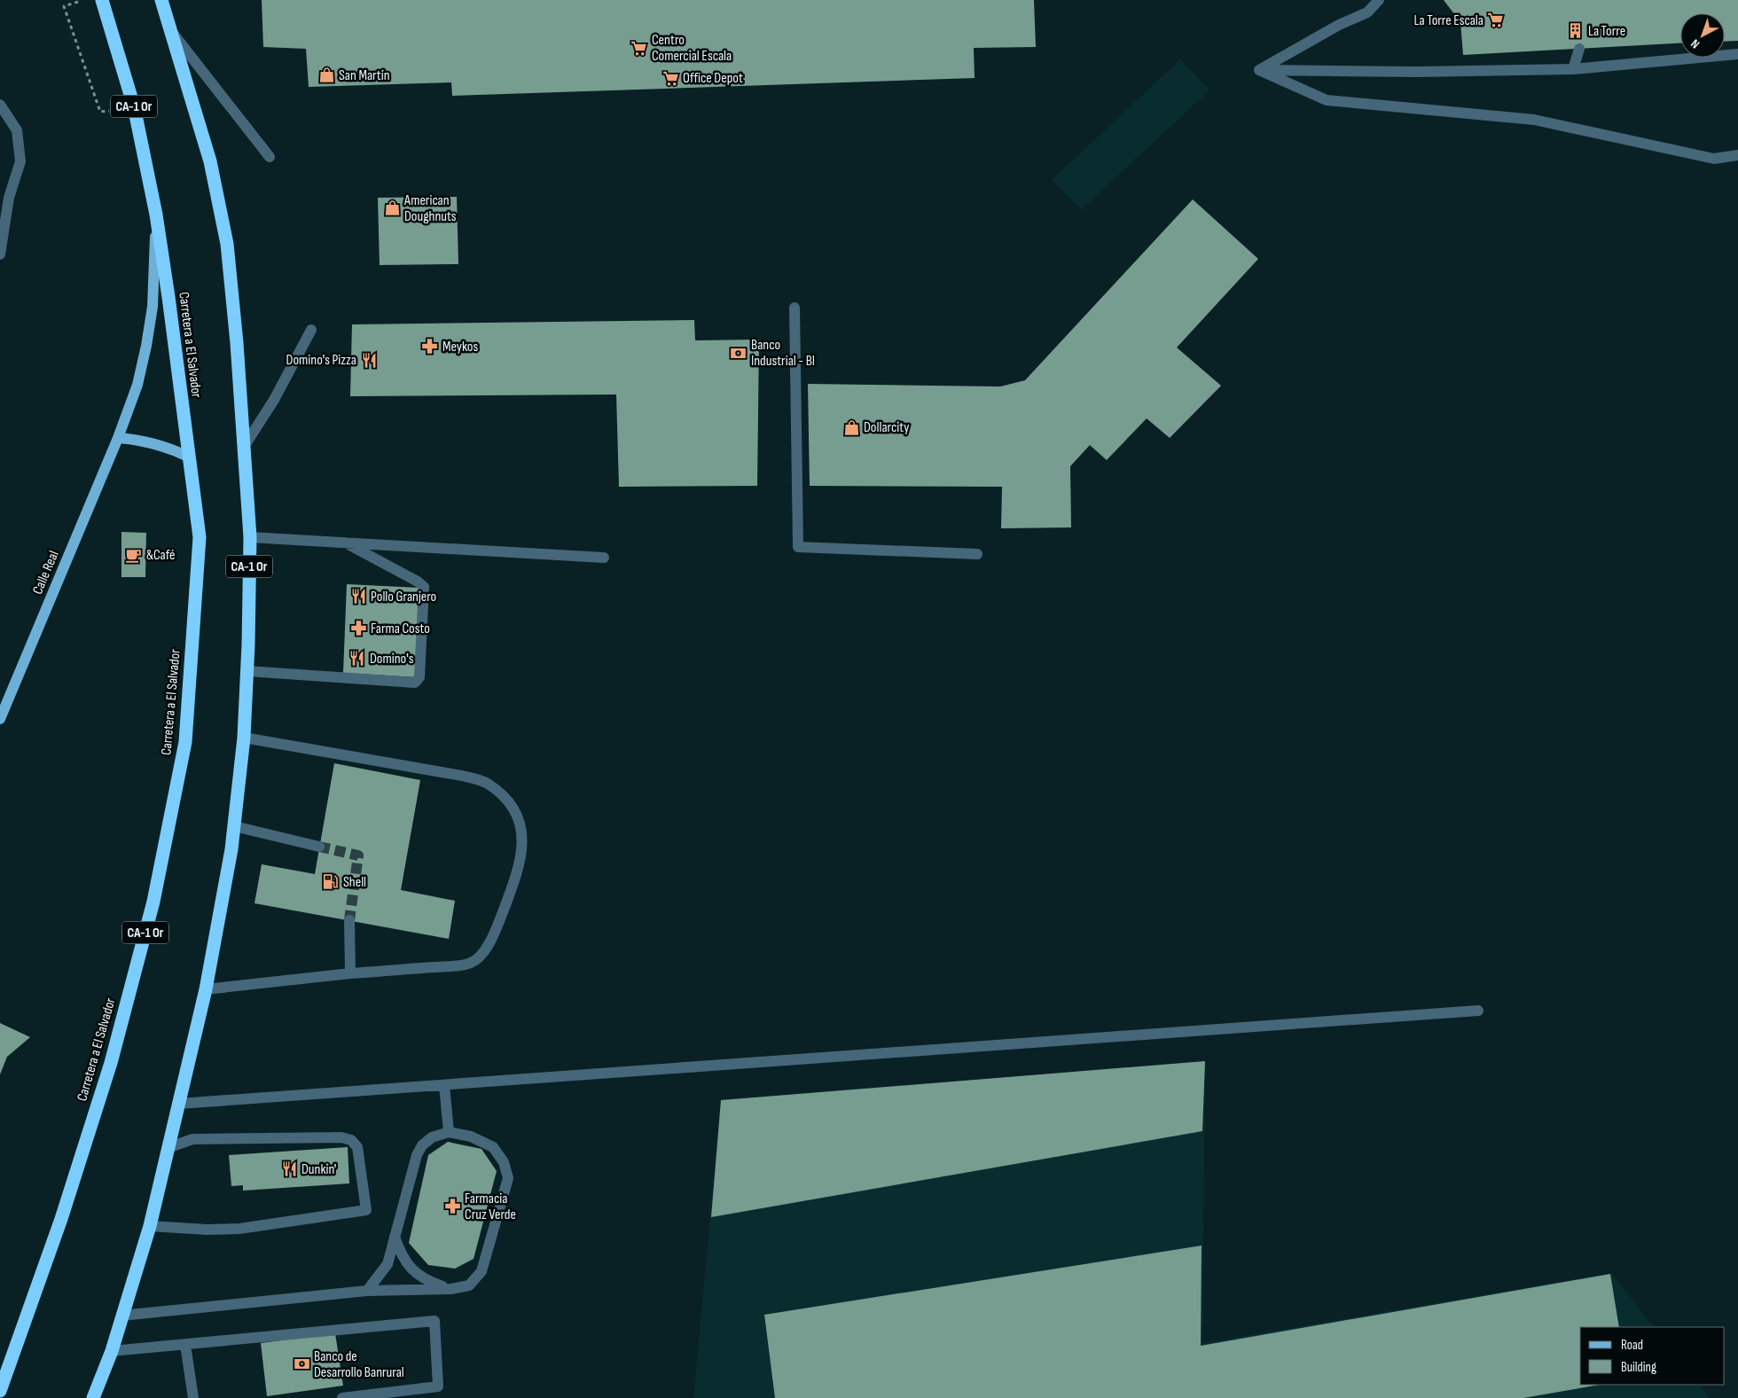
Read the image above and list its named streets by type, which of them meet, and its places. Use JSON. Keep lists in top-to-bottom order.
{
  "streets": {
    "highway": ["CA-1 Or", "Carretera a El Salvador"],
    "main road": ["Calle Real"]
  },
  "crossings": [
    ["Carretera a El Salvador", "Calle Real"]
  ],
  "places": {
    "supermarket": ["La Torre Escala", "Centro Comercial Escala", "Office Depot"],
    "building": ["La Torre"],
    "shop": ["San Martín", "American Doughnuts", "Dollarcity"],
    "pharmacy": ["Meykos", "Farma Costo", "Farmacia Cruz Verde"],
    "bank": ["Banco Industrial - BI", "Banco de Desarrollo Banrural"],
    "restaurant": [
      "Domino's Pizza",
      "Pollo Granjero",
      "Domino's",
      "Dunkin'"
    ],
    "cafe": ["&Café"],
    "fuel station": ["Shell"]
  },
  "legend": ["Road", "Building"],
  "north": "bottom left"
}
